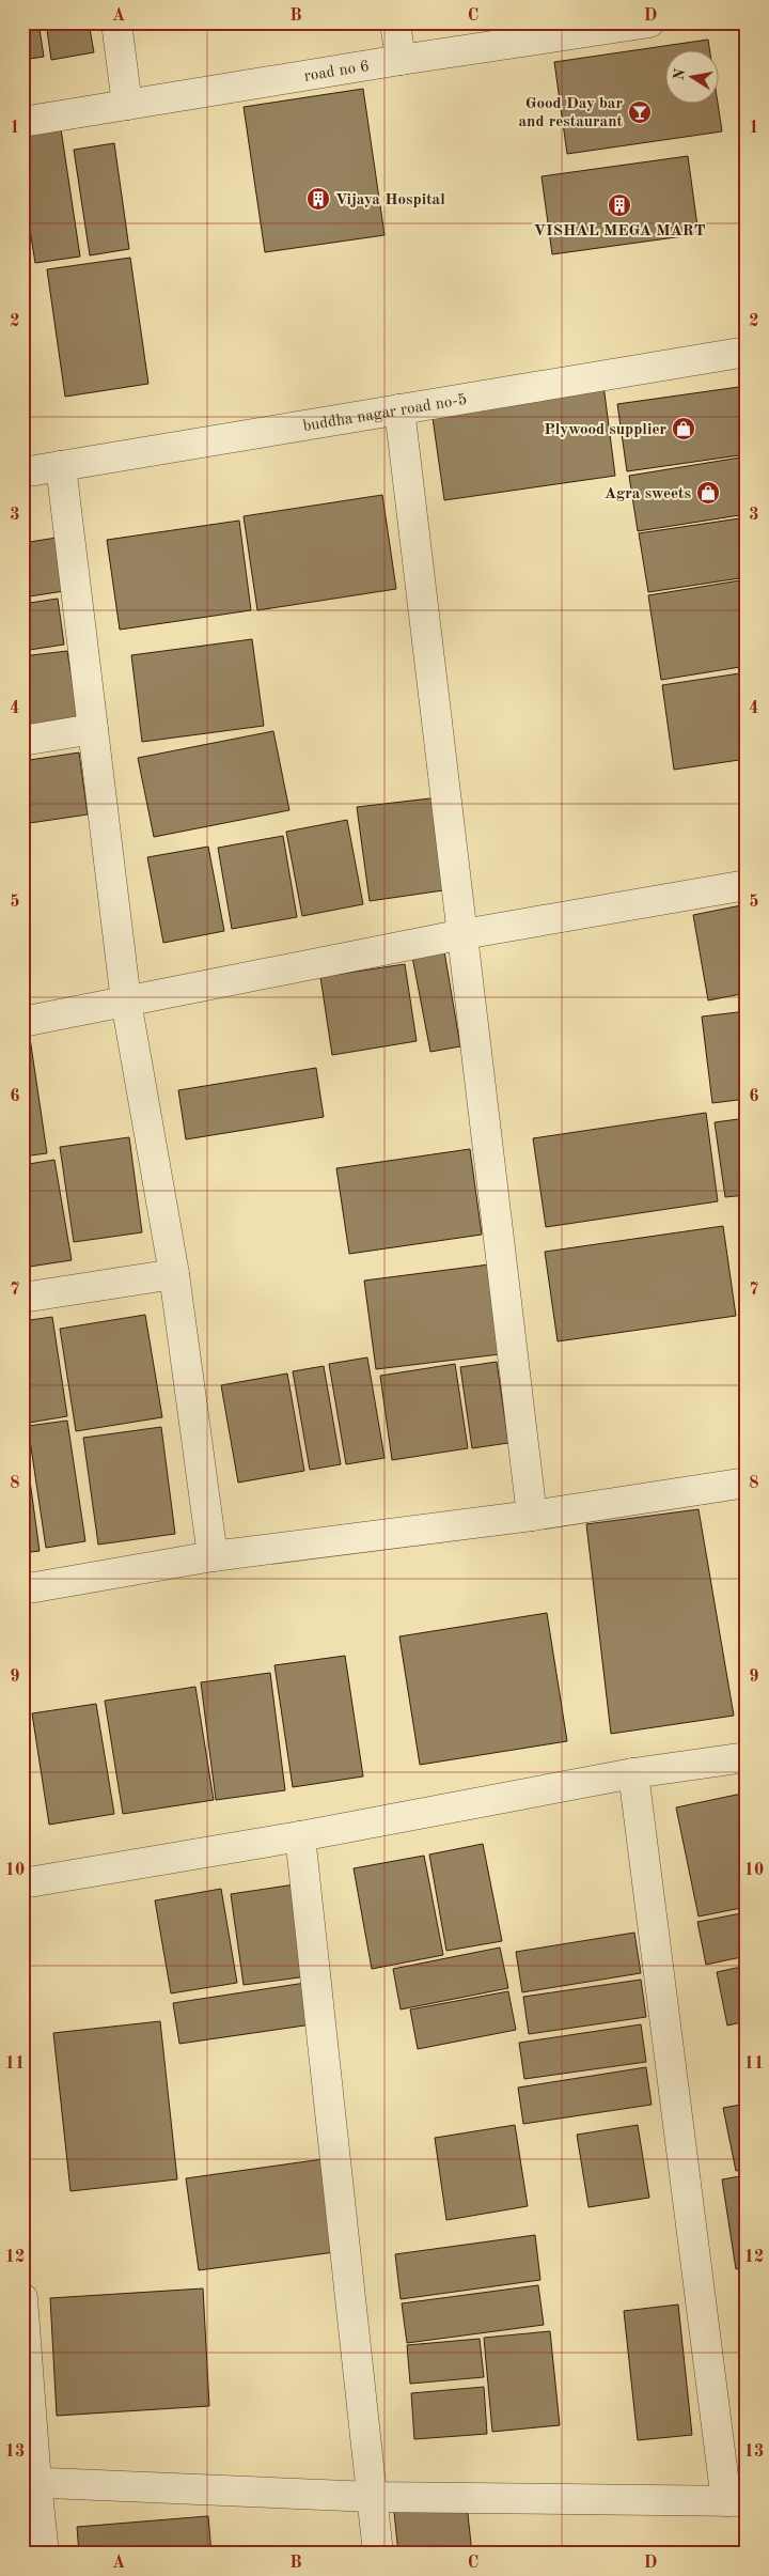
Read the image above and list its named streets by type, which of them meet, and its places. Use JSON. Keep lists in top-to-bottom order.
{
  "streets": {
    "street": ["road no 6", "buddha nagar road no-5"]
  },
  "places": {
    "bar": ["Good Day bar and restaurant"],
    "building": ["Vijaya Hospital", "VISHAL MEGA MART"],
    "shop": ["Plywood supplier", "Agra sweets"]
  },
  "north": "left",
  "grid": {
    "columns": [
      "A",
      "B",
      "C",
      "D"
    ],
    "rows": [
      "1",
      "2",
      "3",
      "4",
      "5",
      "6",
      "7",
      "8",
      "9",
      "10",
      "11",
      "12",
      "13"
    ]
  }
}
